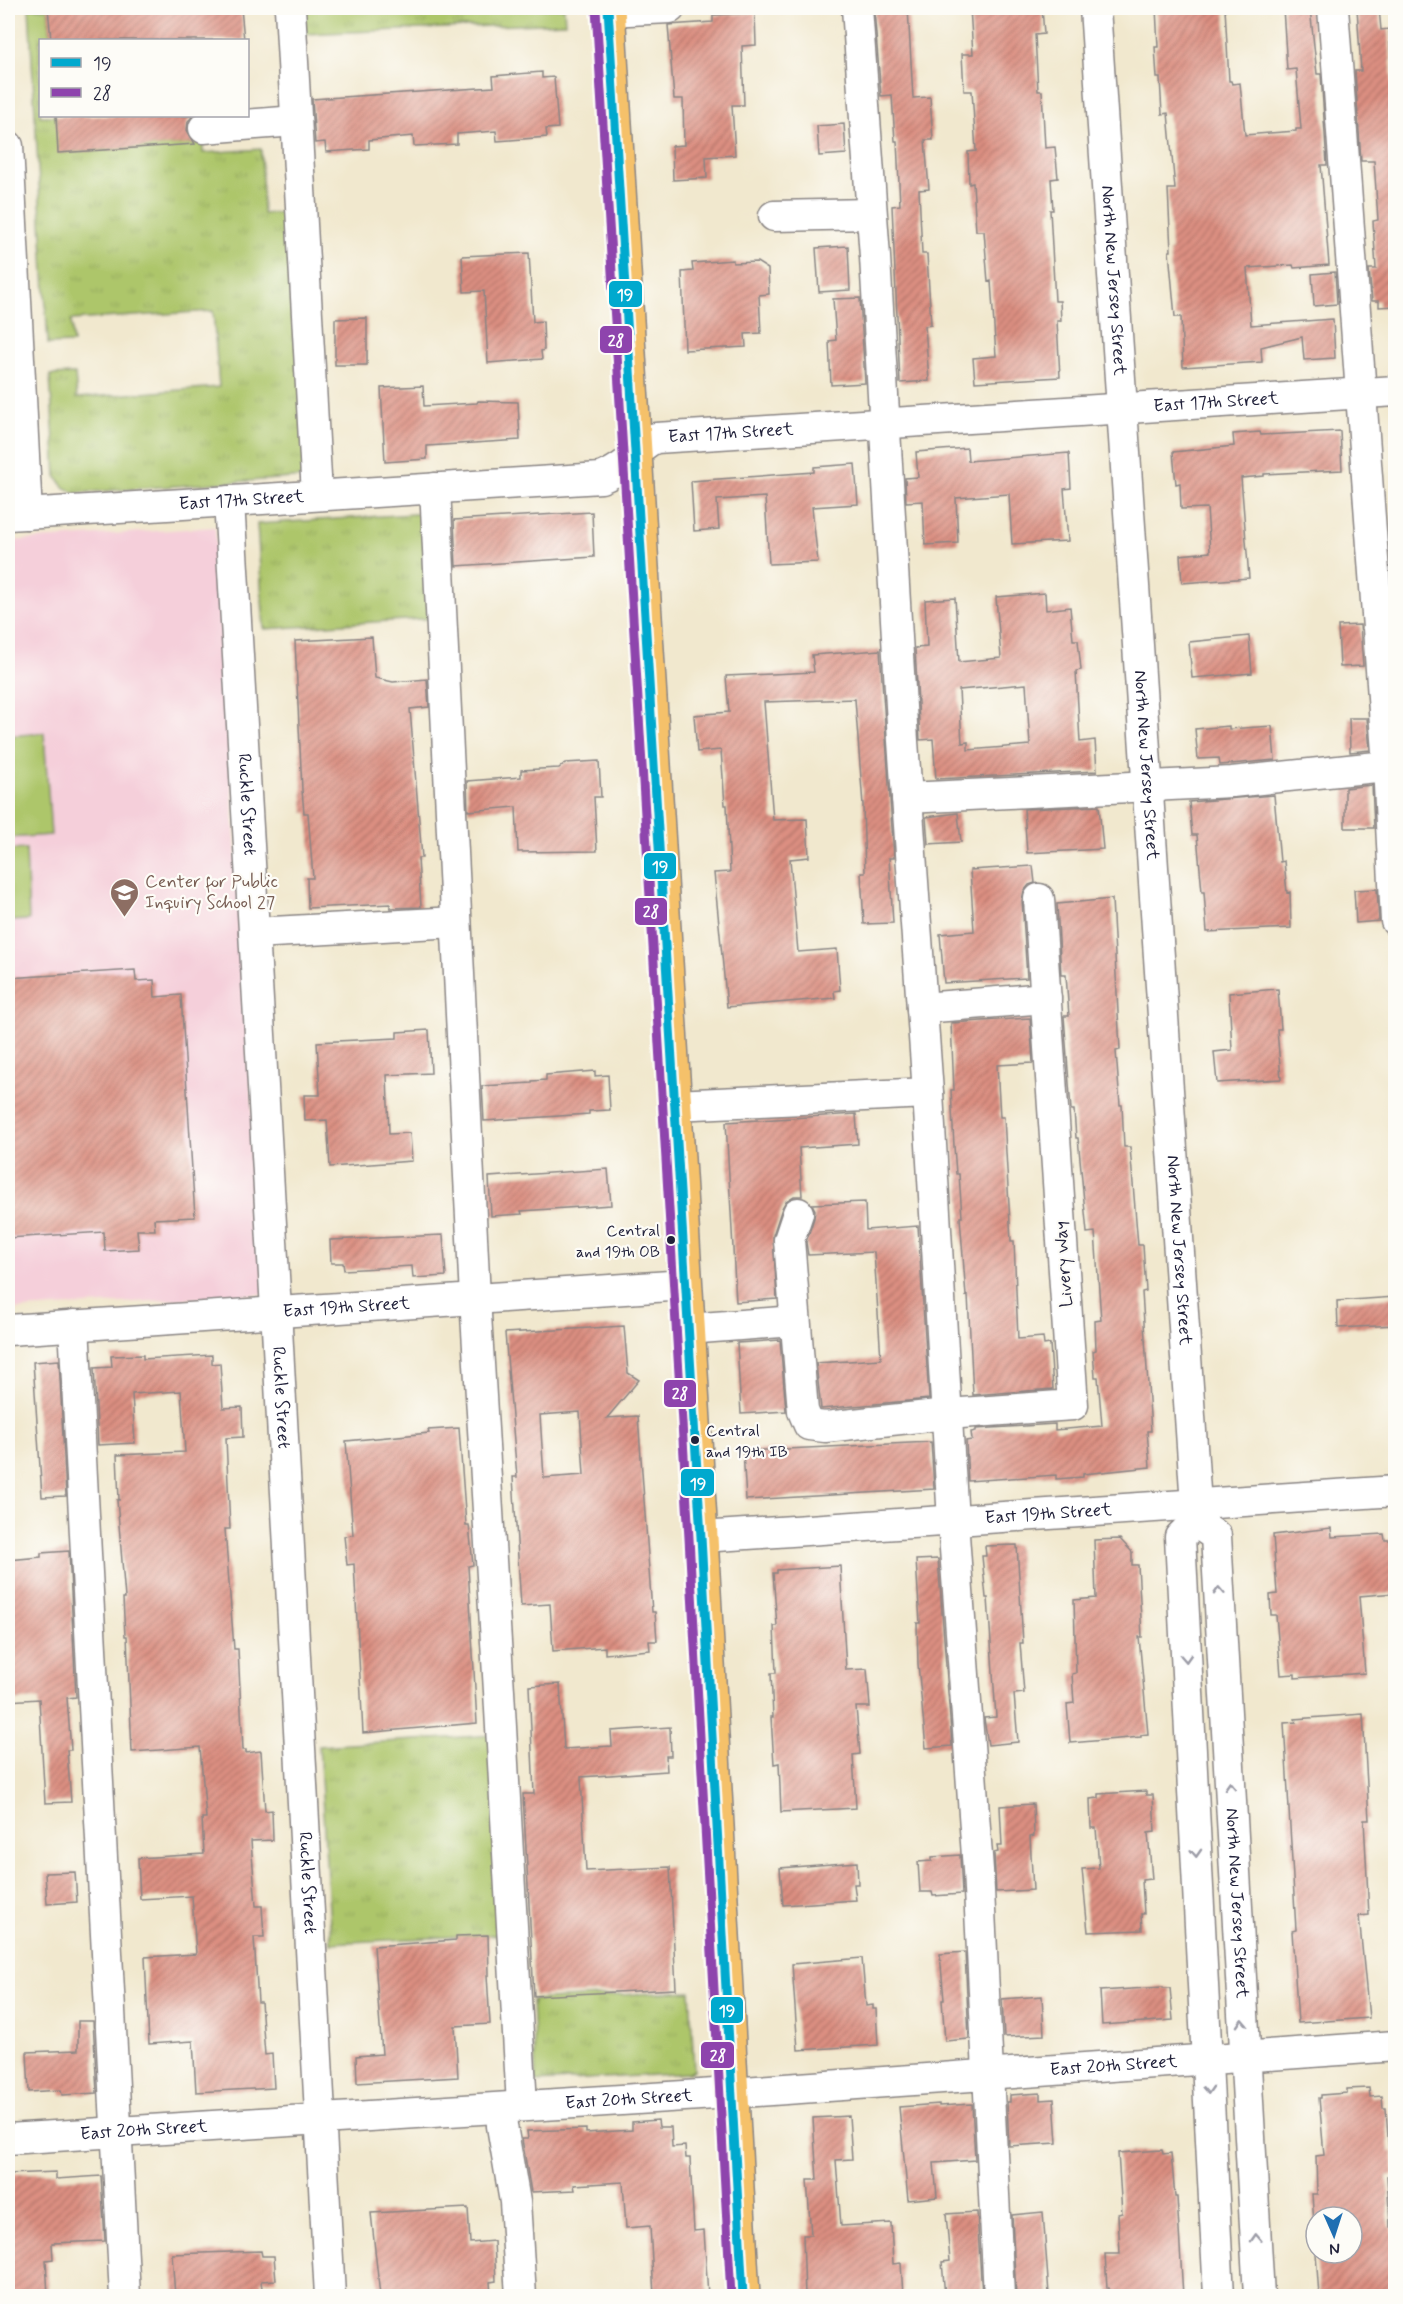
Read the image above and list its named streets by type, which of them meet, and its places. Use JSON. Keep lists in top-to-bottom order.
{
  "streets": {
    "street": [
      "North New Jersey Street",
      "East 17th Street",
      "Ruckle Street",
      "Livery Way",
      "East 19th Street",
      "East 20th Street"
    ]
  },
  "crossings": [
    ["North New Jersey Street", "East 17th Street"],
    ["North New Jersey Street", "East 19th Street"],
    ["North New Jersey Street", "East 20th Street"],
    ["East 17th Street", "Ruckle Street"],
    ["Ruckle Street", "East 19th Street"],
    ["Ruckle Street", "East 20th Street"]
  ],
  "places": {
    "school or university": ["Center for Public Inquiry School 27"],
    "other": ["Central and 19th OB", "Central and 19th IB"]
  },
  "lines": ["transit line 19", "transit line 28"],
  "legend": ["19", "28"],
  "north": "bottom"
}
